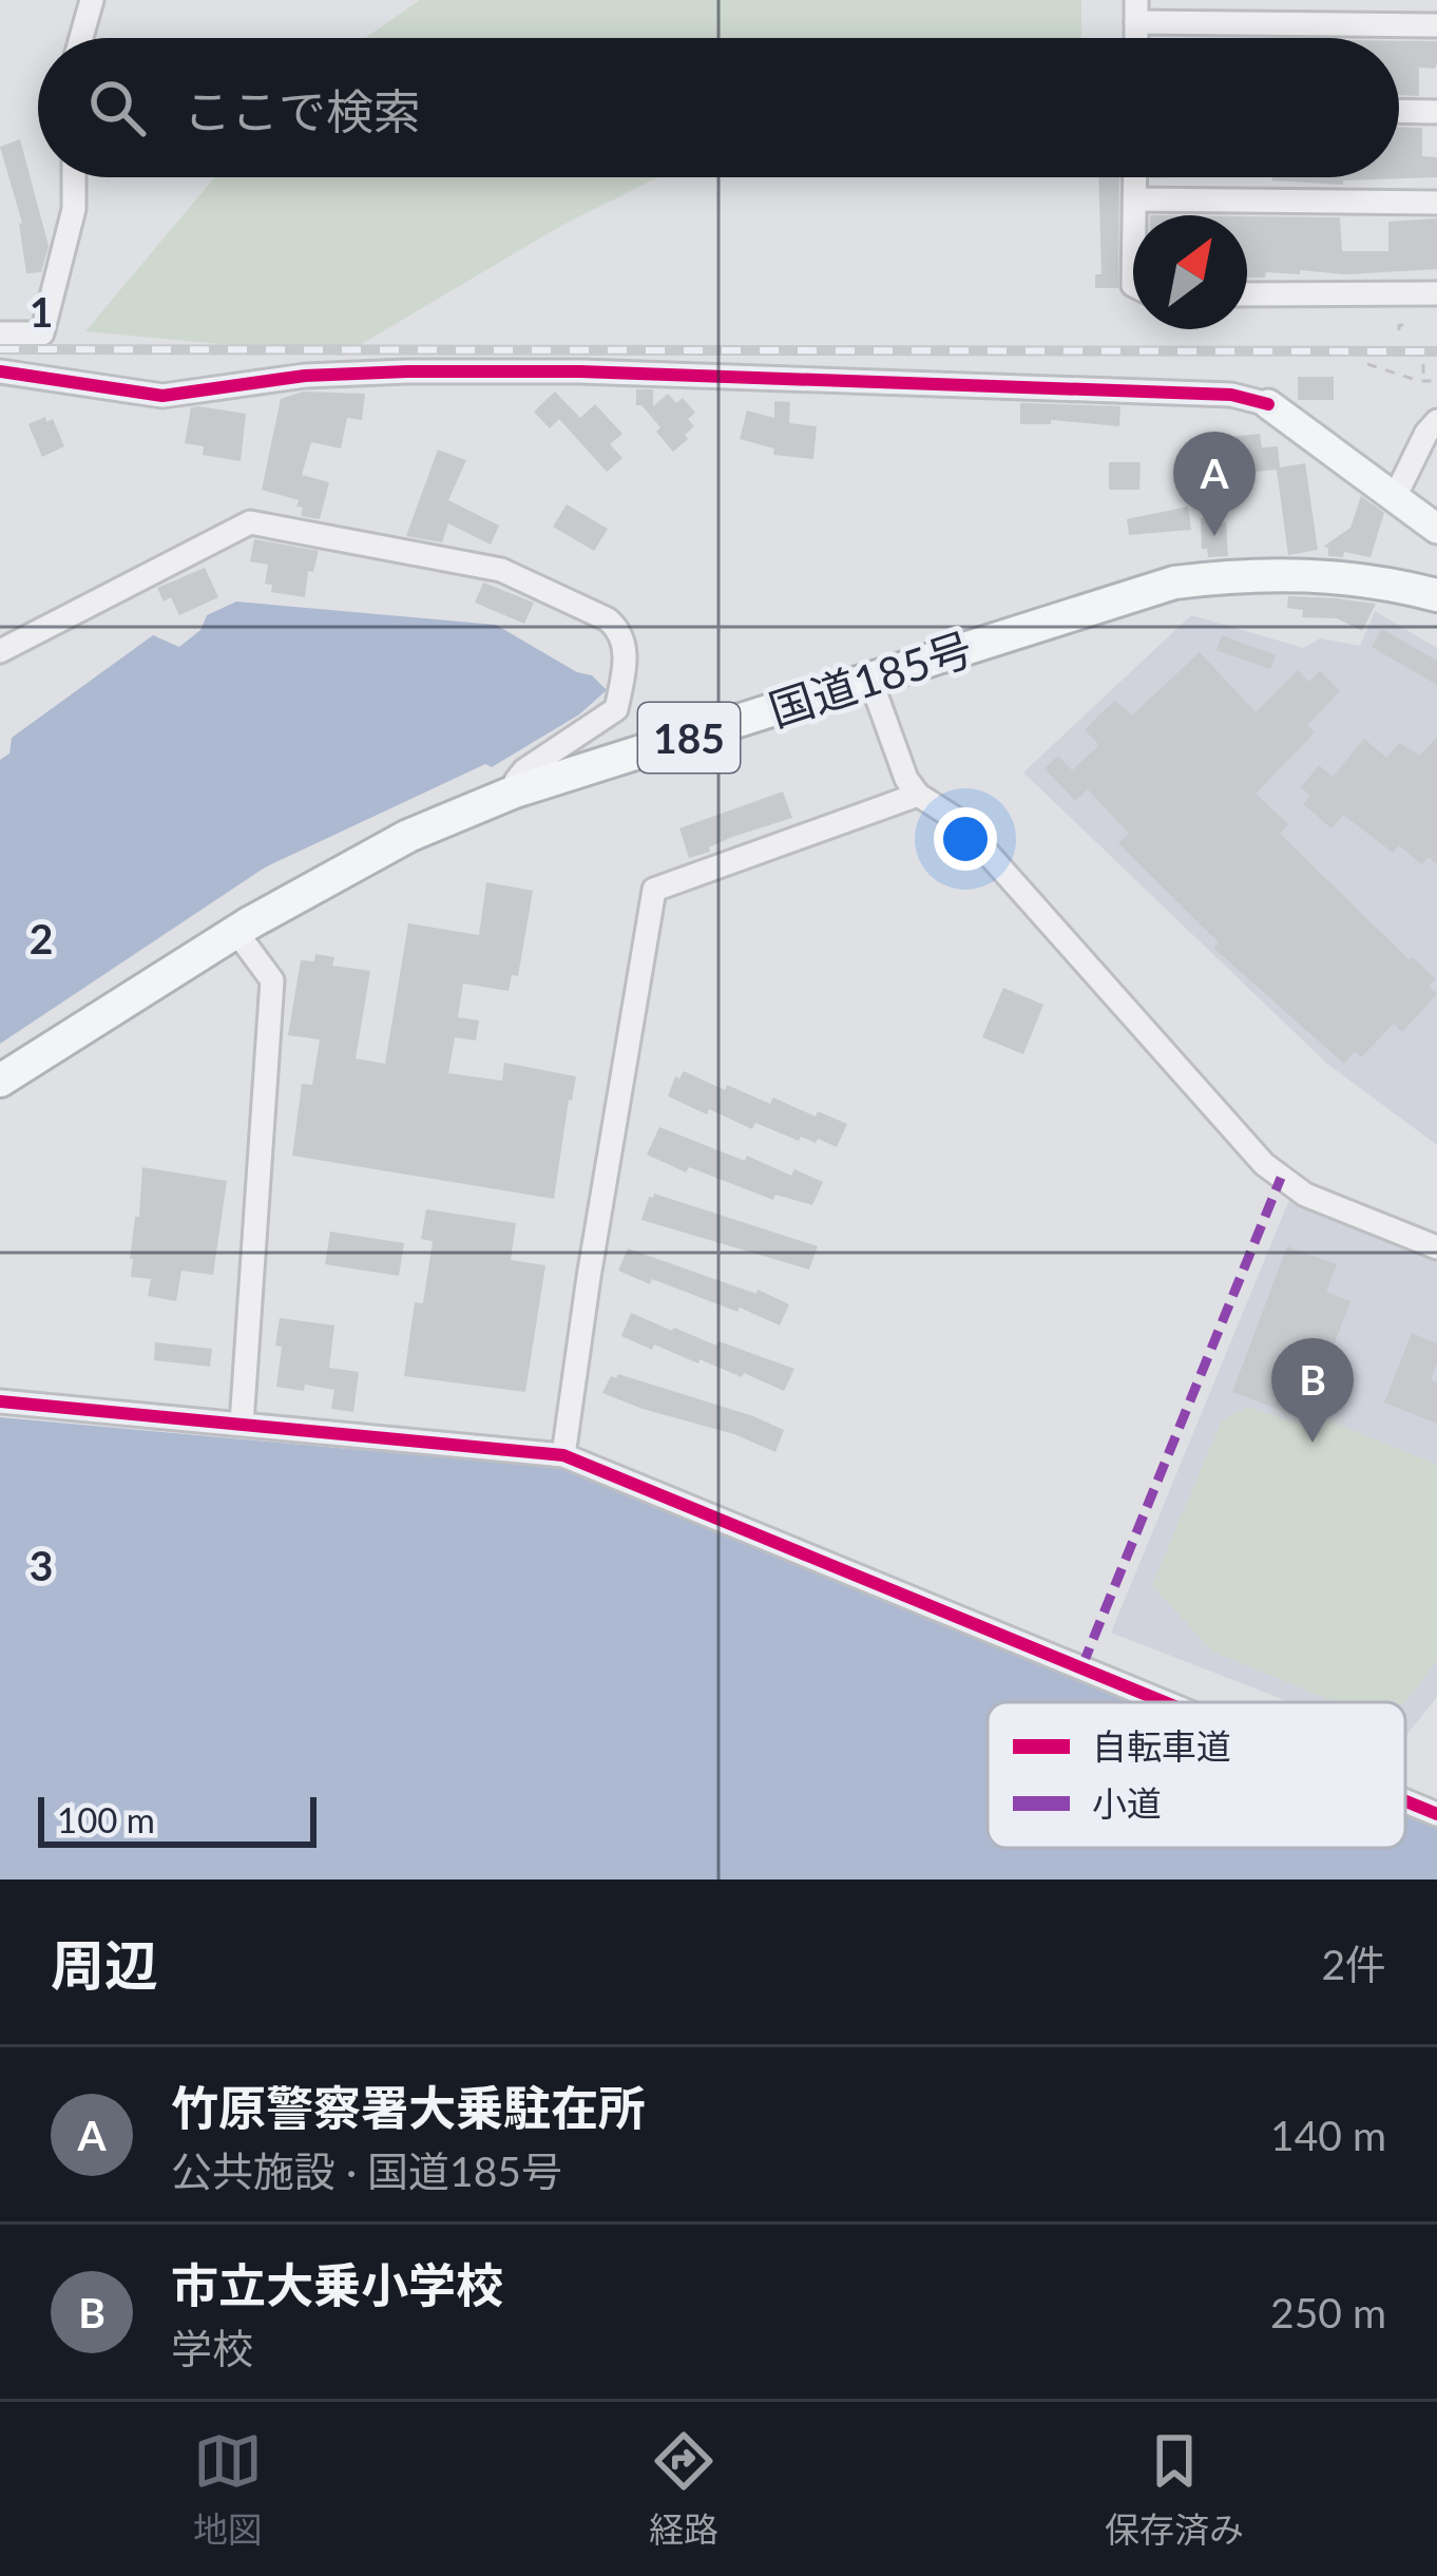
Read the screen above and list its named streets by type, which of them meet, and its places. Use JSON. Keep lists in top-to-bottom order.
{
  "streets": {
    "highway": ["国道185号", "185"]
  },
  "legend": ["自転車道", "小道"],
  "scale_bar": "100 m",
  "north": "top right",
  "page": {
    "search": "ここで検索",
    "pins": ["A", "B"],
    "scale": "100 m",
    "heading": ["周辺", "2件"],
    "list": [
      {
        "mark": "A",
        "name": "竹原警察署大乗駐在所",
        "note": "公共施設 · 国道185号",
        "value": "140 m"
      },
      {
        "mark": "B",
        "name": "市立大乗小学校",
        "note": "学校",
        "value": "250 m"
      }
    ],
    "nav": ["地図", "経路", "保存済み"]
  },
  "grid": {
    "rows": ["1", "2", "3"]
  }
}
